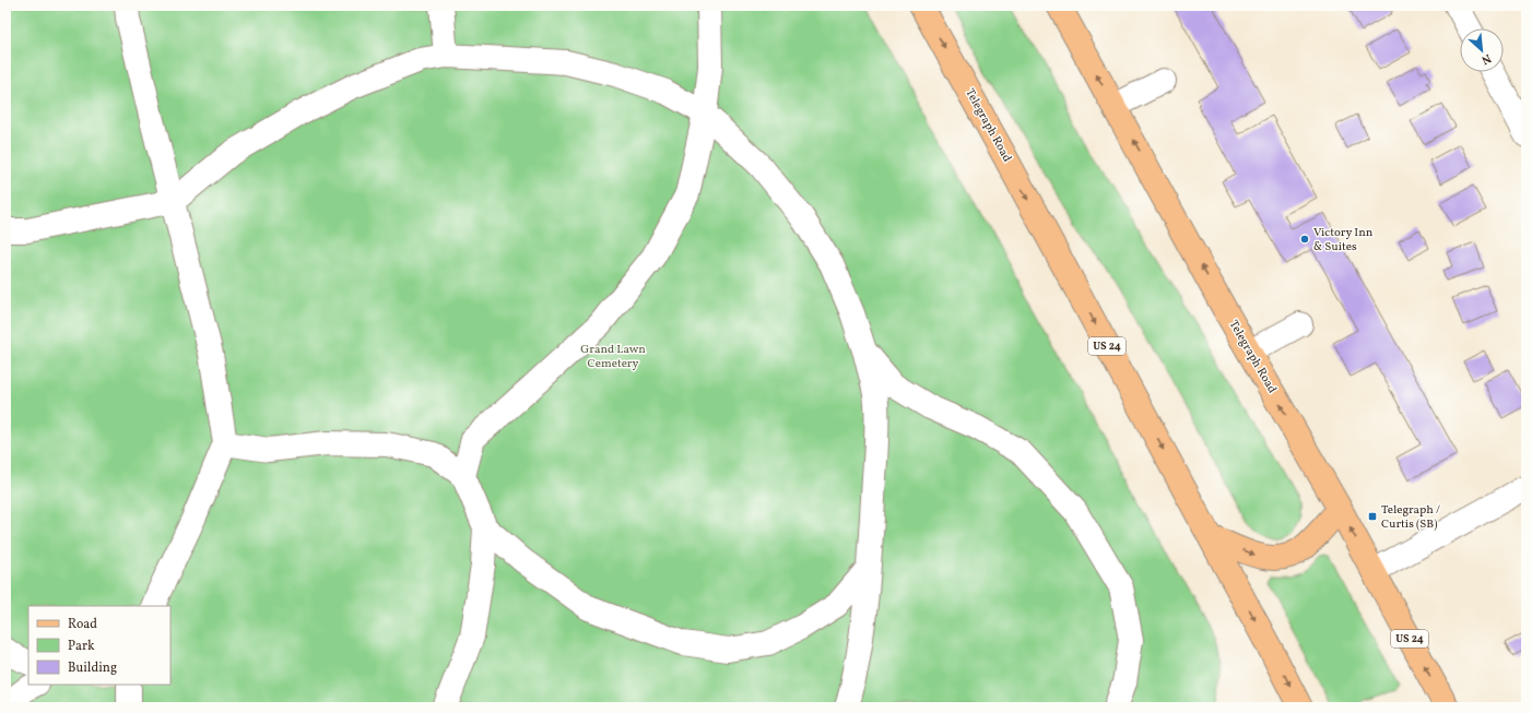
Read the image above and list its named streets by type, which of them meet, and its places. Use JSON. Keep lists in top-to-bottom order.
{
  "streets": {
    "main road": ["Telegraph Road", "US 24"]
  },
  "parks": ["Grand Lawn Cemetery"],
  "places": {
    "other": ["Victory Inn & Suites"],
    "transit": ["Telegraph / Curtis (SB)"]
  },
  "legend": ["Road", "Park", "Building"],
  "north": "bottom right"
}
